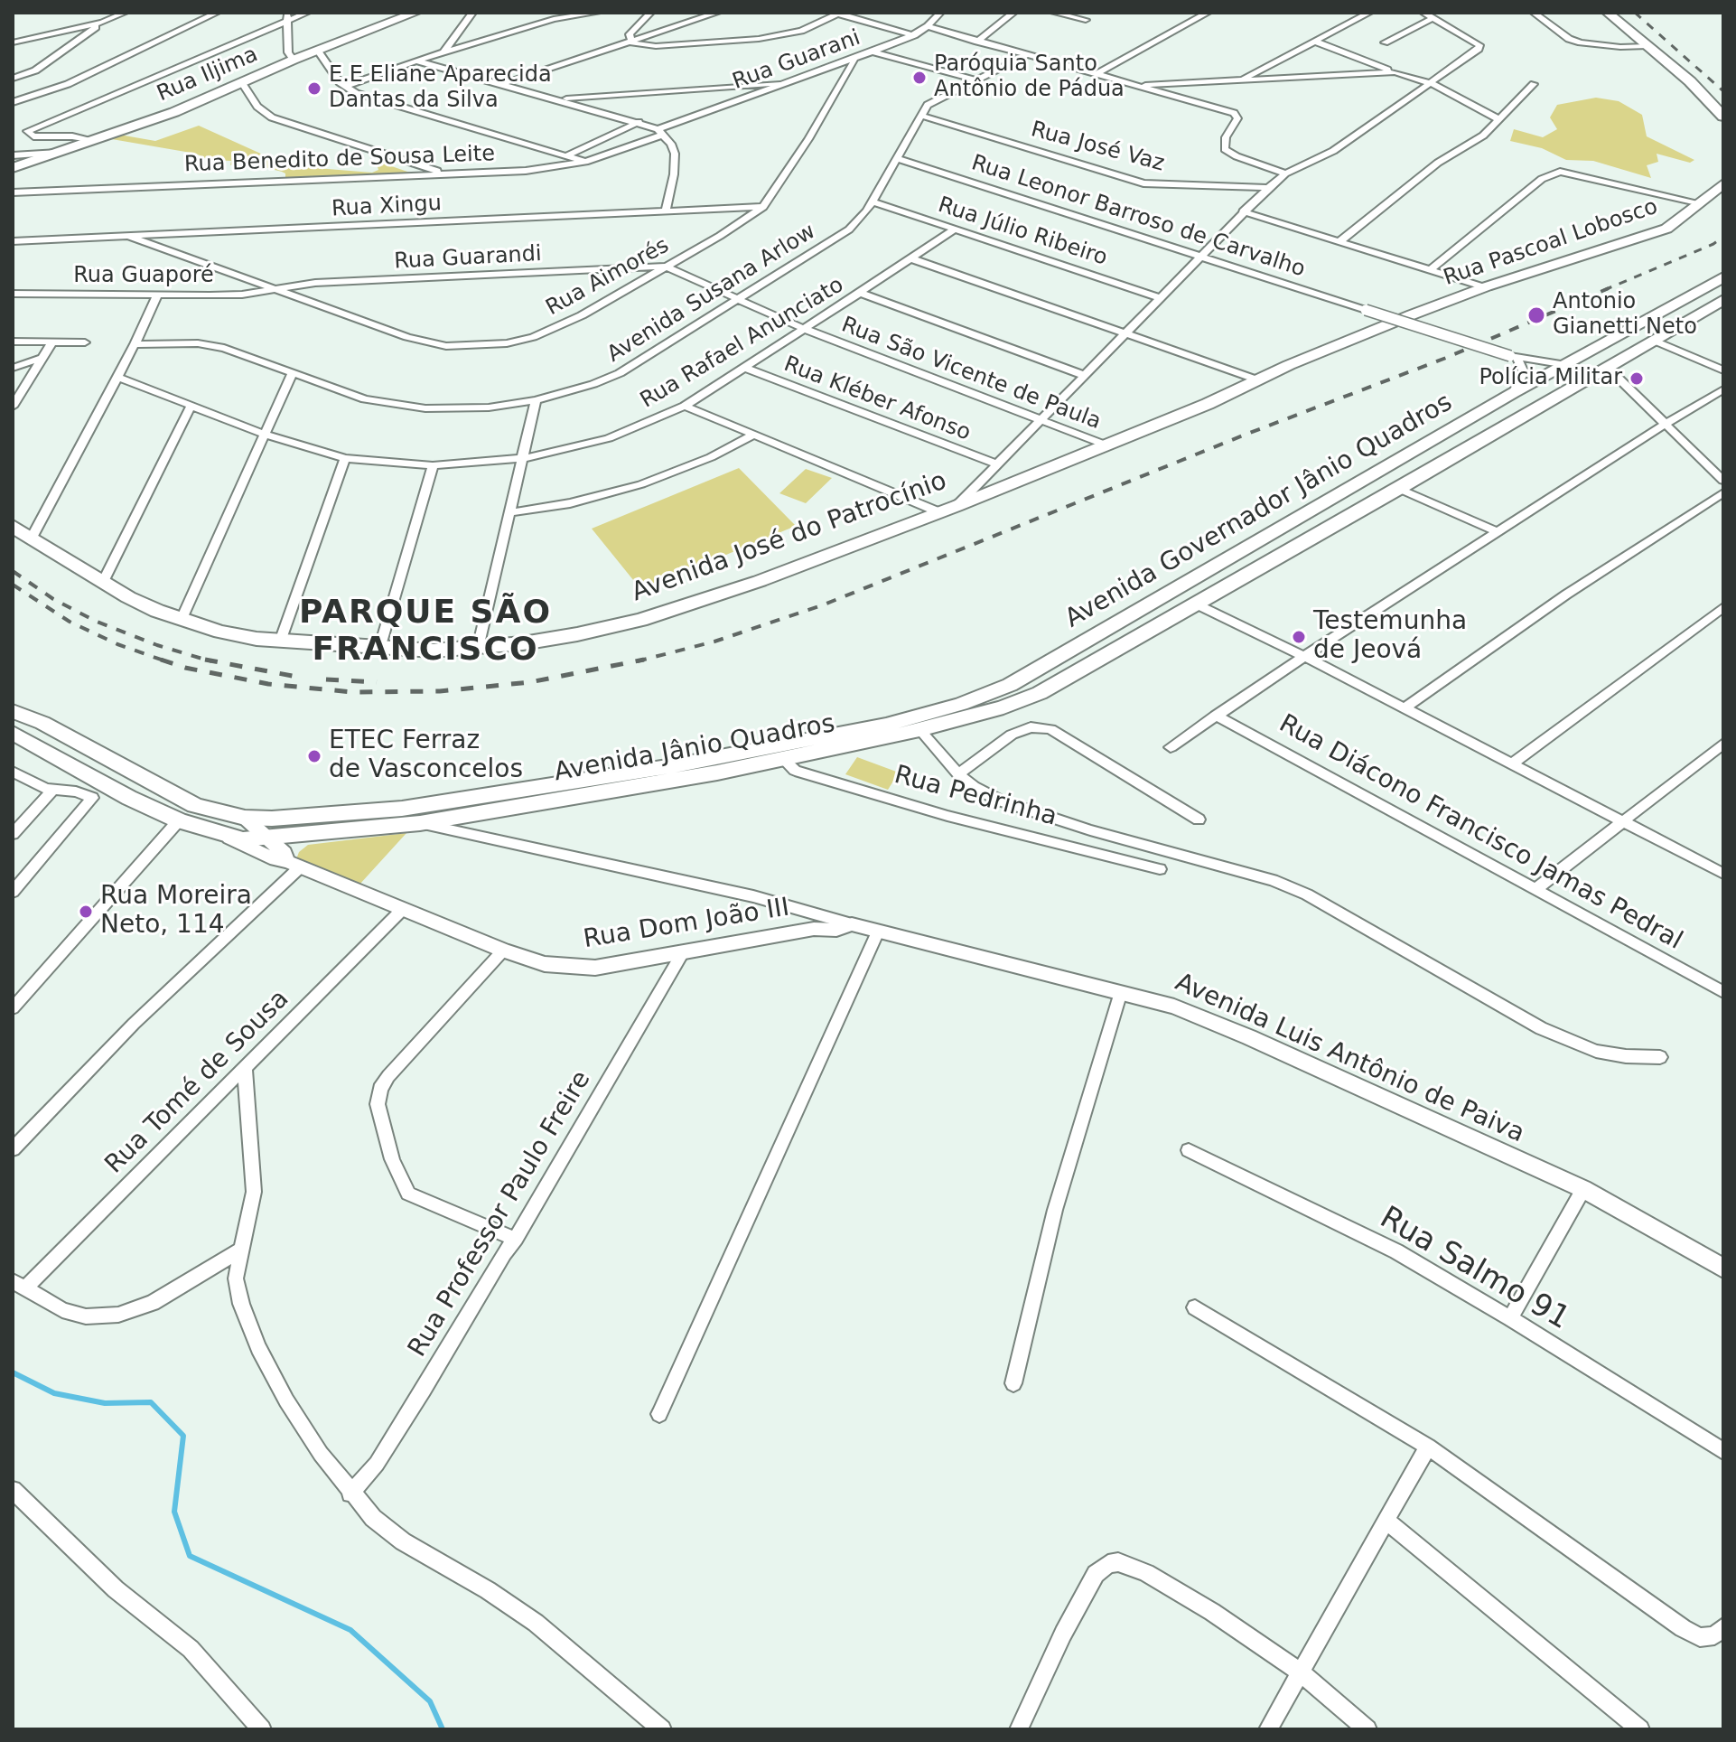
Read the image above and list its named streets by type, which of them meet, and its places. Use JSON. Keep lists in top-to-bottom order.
{
  "streets": {
    "main road": [
      "Rua Iljima",
      "Rua Pascoal Lobosco",
      "Avenida Governador Jânio Quadros",
      "Avenida José do Patrocínio",
      "Avenida Jânio Quadros"
    ],
    "street": [
      "Rua Guarani",
      "Rua José Vaz",
      "Rua Benedito de Sousa Leite",
      "Rua Xingu",
      "Rua Leonor Barroso de Carvalho",
      "Rua Júlio Ribeiro",
      "Rua Guarandi",
      "Rua Guaporé",
      "Rua Aimorés",
      "Avenida Susana Arlow",
      "Rua Rafael Anunciato",
      "Rua São Vicente de Paula",
      "Rua Kléber Afonso",
      "Rua Pedrinha",
      "Rua Diácono Francisco Jamas Pedral",
      "Rua Dom João III",
      "Avenida Luis Antônio de Paiva",
      "Rua Tomé de Sousa",
      "Rua Professor Paulo Freire",
      "Rua Salmo 91"
    ]
  },
  "crossings": [
    ["Rua Guarani", "Rua Benedito de Sousa Leite"],
    ["Rua Guarani", "Rua Aimorés"],
    ["Rua José Vaz", "Avenida Susana Arlow"],
    ["Rua Xingu", "Rua Aimorés"],
    ["Rua Leonor Barroso de Carvalho", "Avenida Susana Arlow"],
    ["Rua Leonor Barroso de Carvalho", "Avenida Governador Jânio Quadros"],
    ["Rua Júlio Ribeiro", "Avenida Susana Arlow"],
    ["Rua Júlio Ribeiro", "Rua Rafael Anunciato"],
    ["Rua Pascoal Lobosco", "Avenida José do Patrocínio"],
    ["Rua Guarandi", "Rua Guaporé"],
    ["Rua Guarandi", "Rua Aimorés"],
    ["Rua Guarandi", "Rua São Vicente de Paula"],
    ["Rua Guaporé", "Rua Aimorés"],
    ["Rua Aimorés", "Rua São Vicente de Paula"],
    ["Avenida Susana Arlow", "Rua São Vicente de Paula"],
    ["Rua Rafael Anunciato", "Rua São Vicente de Paula"],
    ["Rua Rafael Anunciato", "Rua Kléber Afonso"],
    ["Rua São Vicente de Paula", "Avenida José do Patrocínio"],
    ["Avenida Governador Jânio Quadros", "Avenida Jânio Quadros"],
    ["Avenida Jânio Quadros", "Rua Pedrinha"],
    ["Avenida Jânio Quadros", "Rua Dom João III"],
    ["Rua Dom João III", "Avenida Luis Antônio de Paiva"],
    ["Rua Dom João III", "Rua Tomé de Sousa"],
    ["Rua Dom João III", "Rua Professor Paulo Freire"]
  ],
  "districts": ["PARQUE SÃO FRANCISCO"],
  "places": [
    "Paróquia Santo Antônio de Pádua",
    "E.E Eliane Aparecida Dantas da Silva",
    "Antonio Gianetti Neto",
    "Polícia Militar",
    "Testemunha de Jeová",
    "ETEC Ferraz de Vasconcelos",
    "Rua Moreira Neto, 114"
  ]
}
